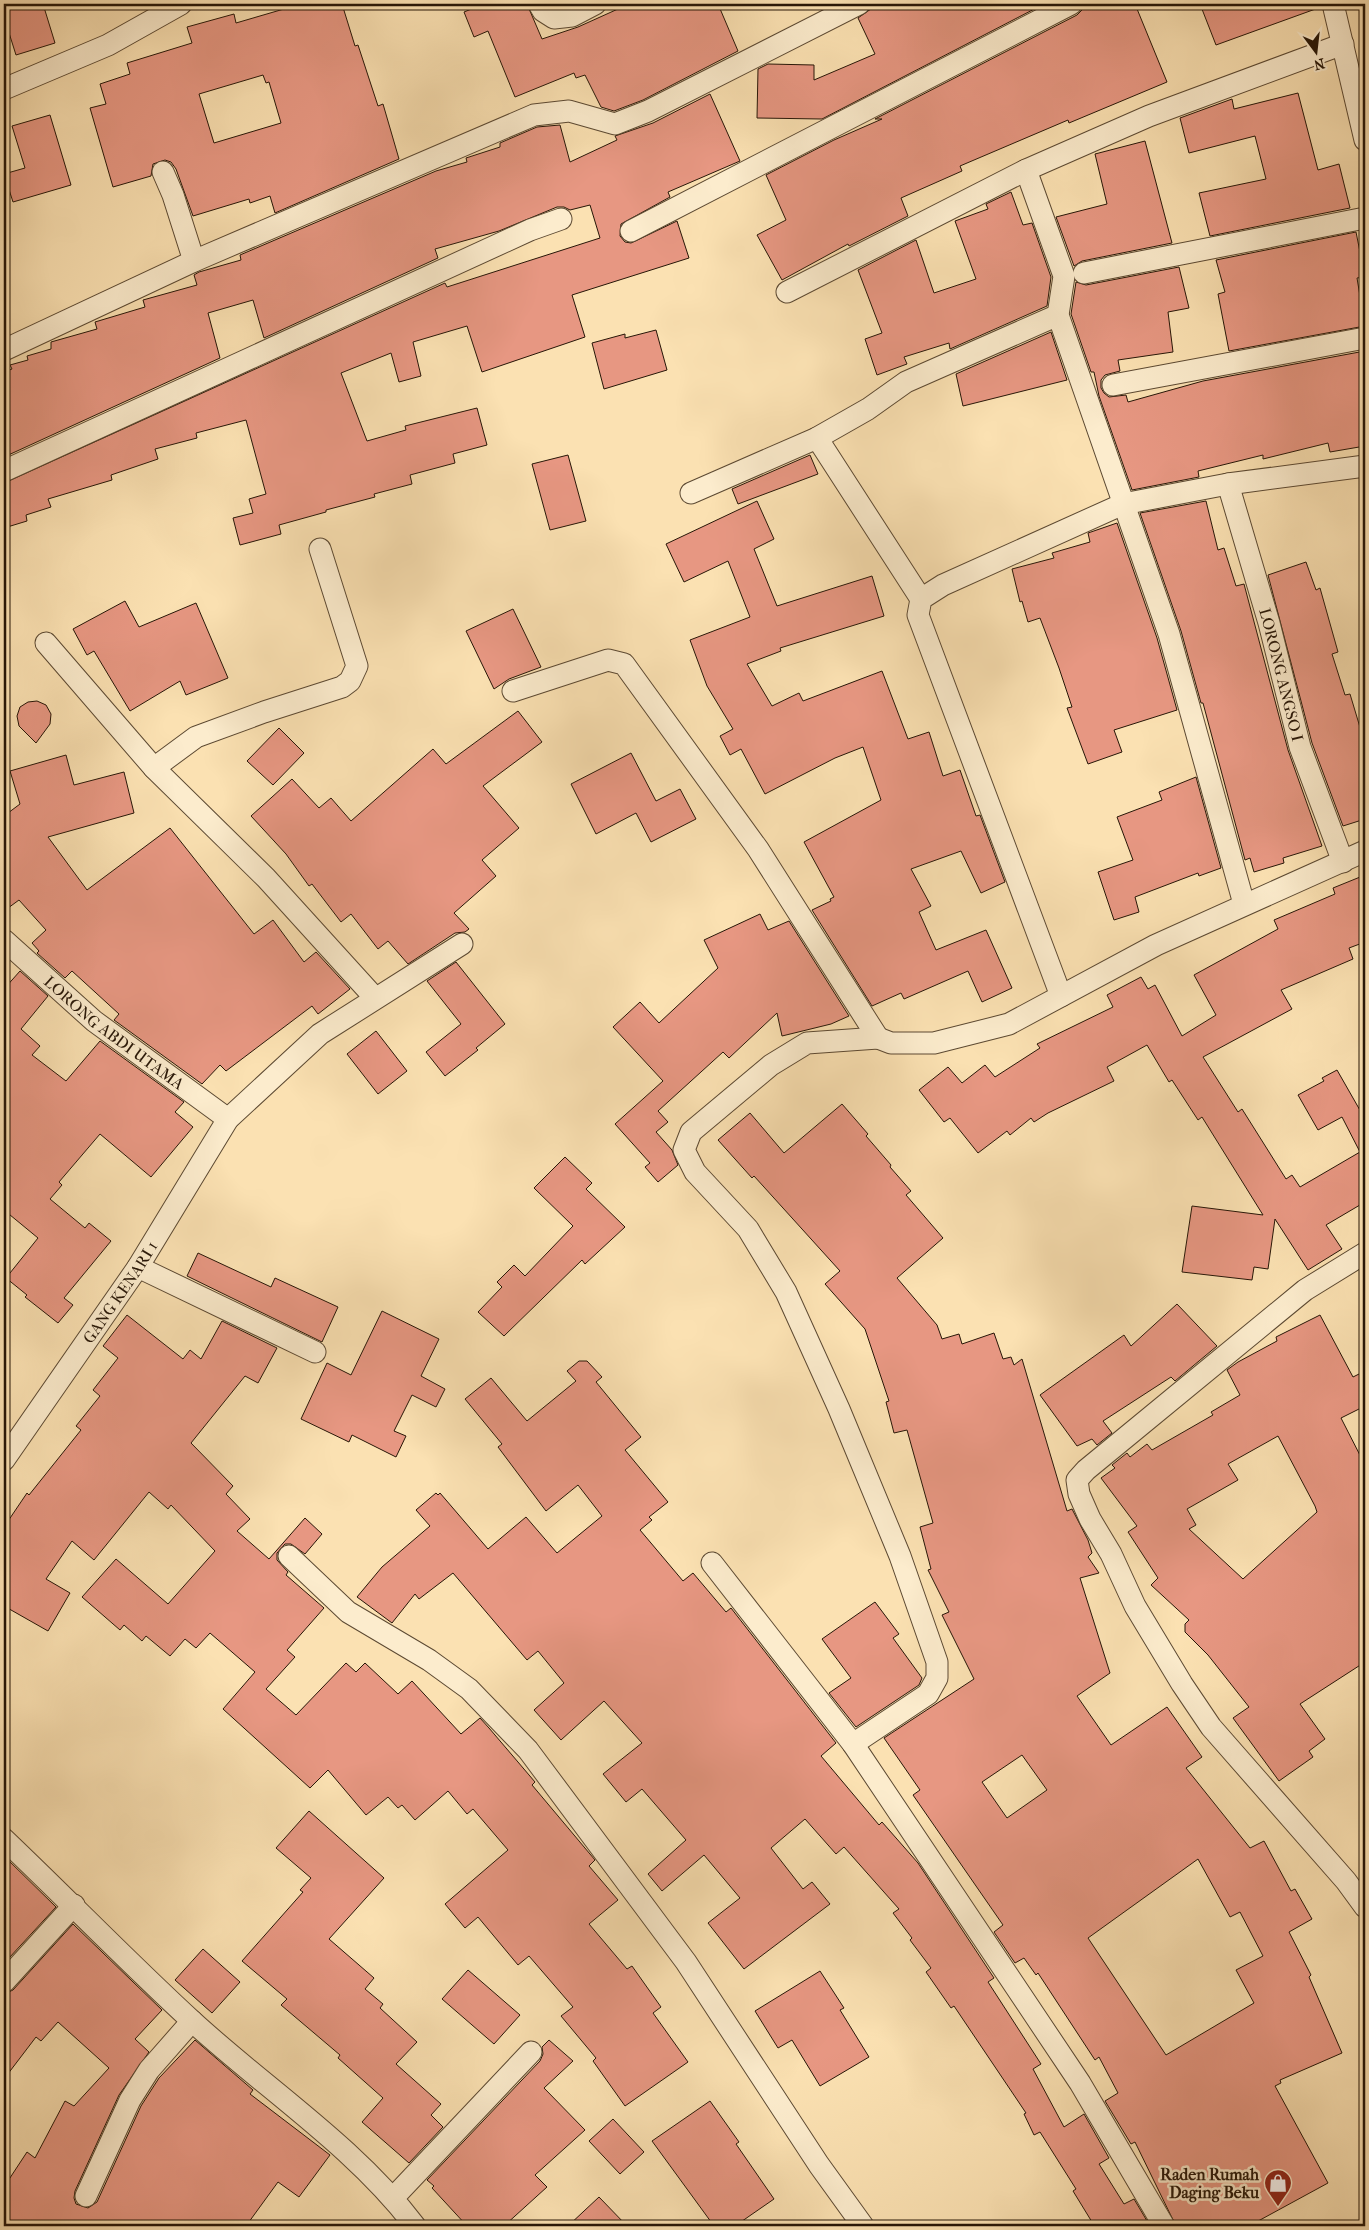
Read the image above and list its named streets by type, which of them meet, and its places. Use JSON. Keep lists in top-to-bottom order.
{
  "streets": {
    "street": ["LORONG ANGSO I", "LORONG ABDI UTAMA", "GANG KENARI 1"]
  },
  "crossings": [
    ["LORONG ABDI UTAMA", "GANG KENARI 1"]
  ],
  "places": {
    "shop": ["Raden Rumah Daging Beku"]
  },
  "north": "bottom"
}
